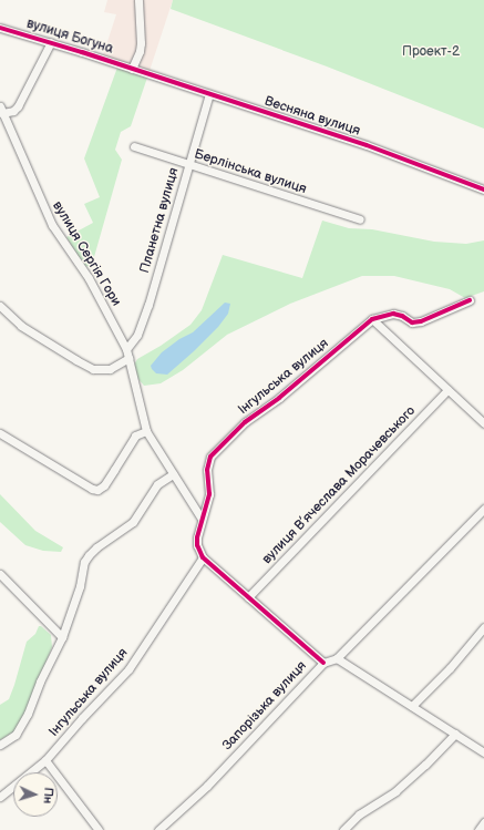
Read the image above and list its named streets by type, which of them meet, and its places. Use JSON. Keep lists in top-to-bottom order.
{
  "streets": {
    "street": [
      "вулиця Богуна",
      "Весняна вулиця",
      "Берлінська вулиця",
      "Планетна вулиця",
      "вулиця Сергія Гори",
      "Інгульська вулиця",
      "вулиця В’ячеслава Морачевського",
      "Запорізька вулиця"
    ]
  },
  "crossings": [
    ["вулиця Богуна", "Весняна вулиця"],
    ["вулиця Богуна", "вулиця Сергія Гори"],
    ["Весняна вулиця", "Планетна вулиця"],
    ["Берлінська вулиця", "Планетна вулиця"],
    ["Планетна вулиця", "вулиця Сергія Гори"]
  ],
  "parks": ["Проект-2"],
  "north": "right"
}
